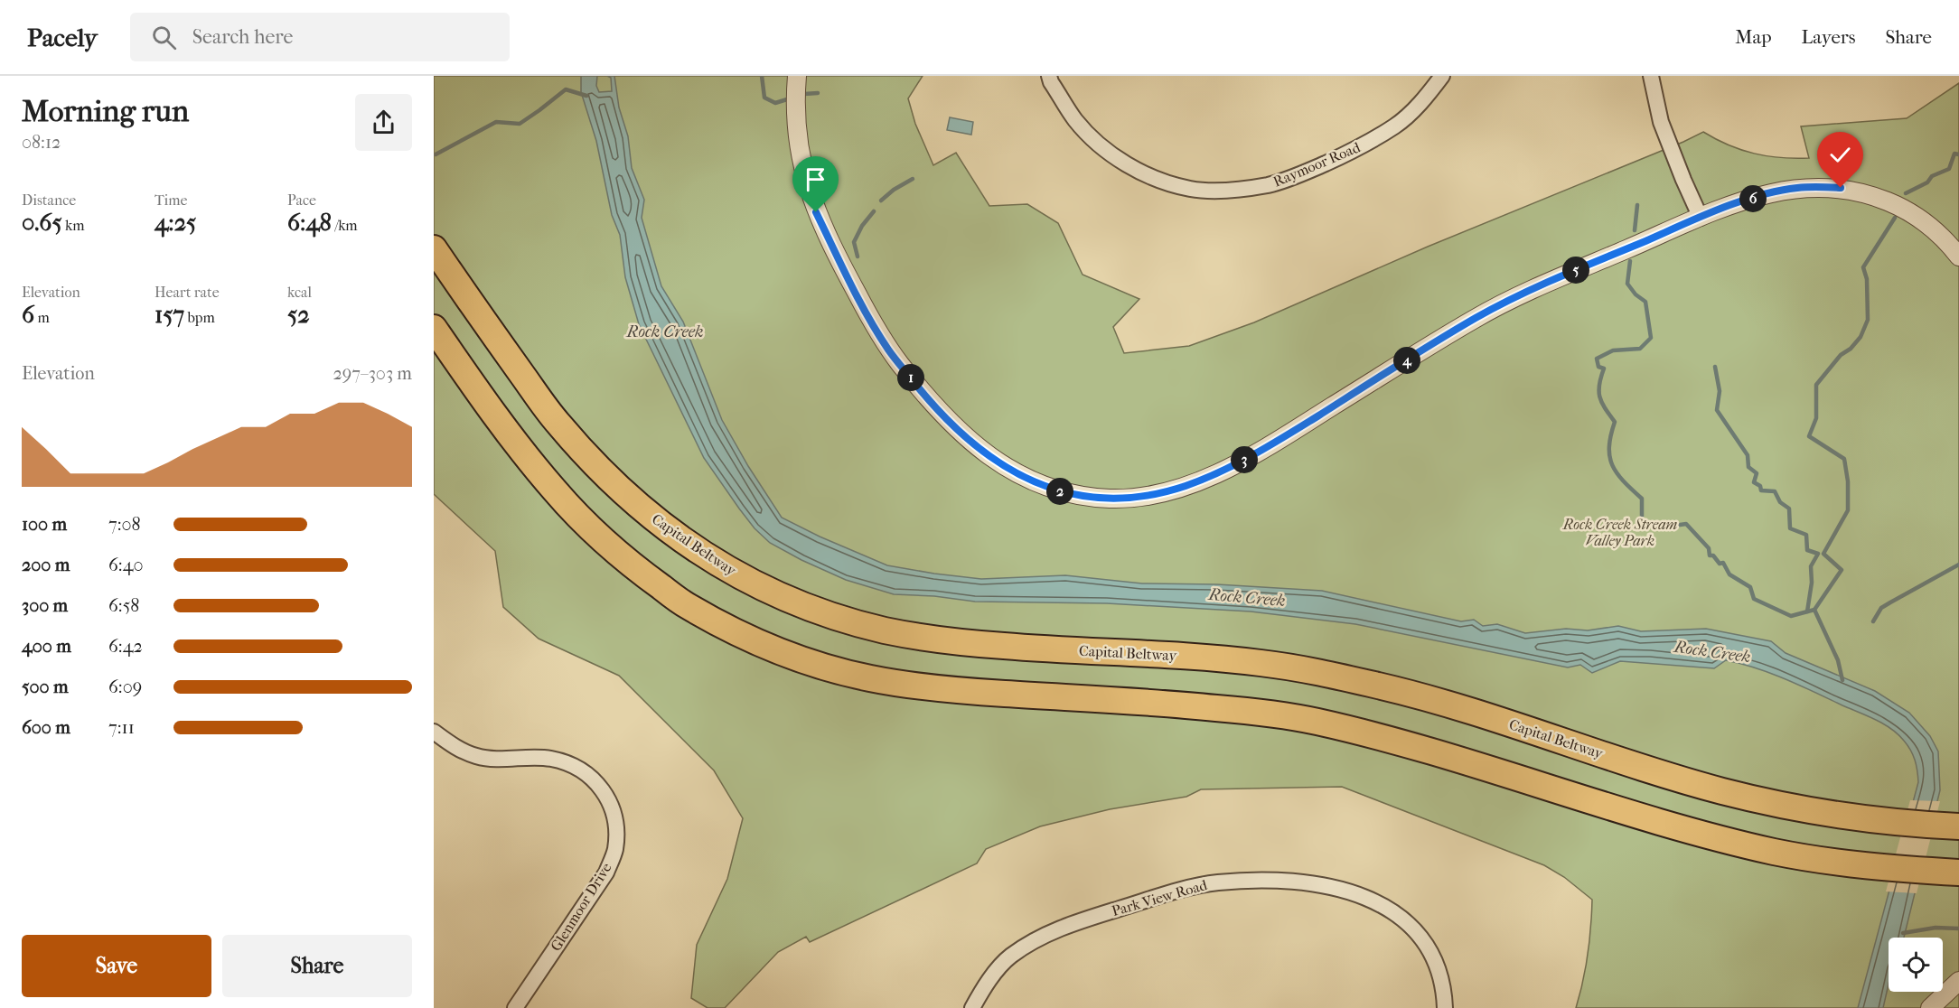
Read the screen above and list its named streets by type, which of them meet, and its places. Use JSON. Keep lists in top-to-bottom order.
{
  "streets": {
    "highway": ["Capital Beltway"],
    "street": ["Raymoor Road", "Park View Road", "Glenmoor Drive"]
  },
  "water": ["Rock Creek"],
  "parks": ["Rock Creek Stream Valley Park"],
  "page": {
    "header": "Pacely",
    "search": "Search here",
    "nav": ["Map", "Layers", "Share"],
    "heading": ["Morning run", "08:12"],
    "stats": [
      ["Distance", "0.65 km"],
      ["Time", "4:25"],
      ["Pace", "6:48 /km"],
      ["Elevation", "6 m"],
      ["Heart rate", "157 bpm"],
      ["kcal", "52"]
    ],
    "pins": [
      "6",
      "5",
      "4",
      "1",
      "3",
      "2"
    ],
    "chart": ["Elevation", "297–303 m"],
    "list": [
      {
        "name": "100 m",
        "note": "7:08"
      },
      {
        "name": "200 m",
        "note": "6:40"
      },
      {
        "name": "300 m",
        "note": "6:58"
      },
      {
        "name": "400 m",
        "note": "6:42"
      },
      {
        "name": "500 m",
        "note": "6:09"
      },
      {
        "name": "600 m",
        "note": "7:11"
      }
    ],
    "buttons": ["Save", "Share"]
  }
}
